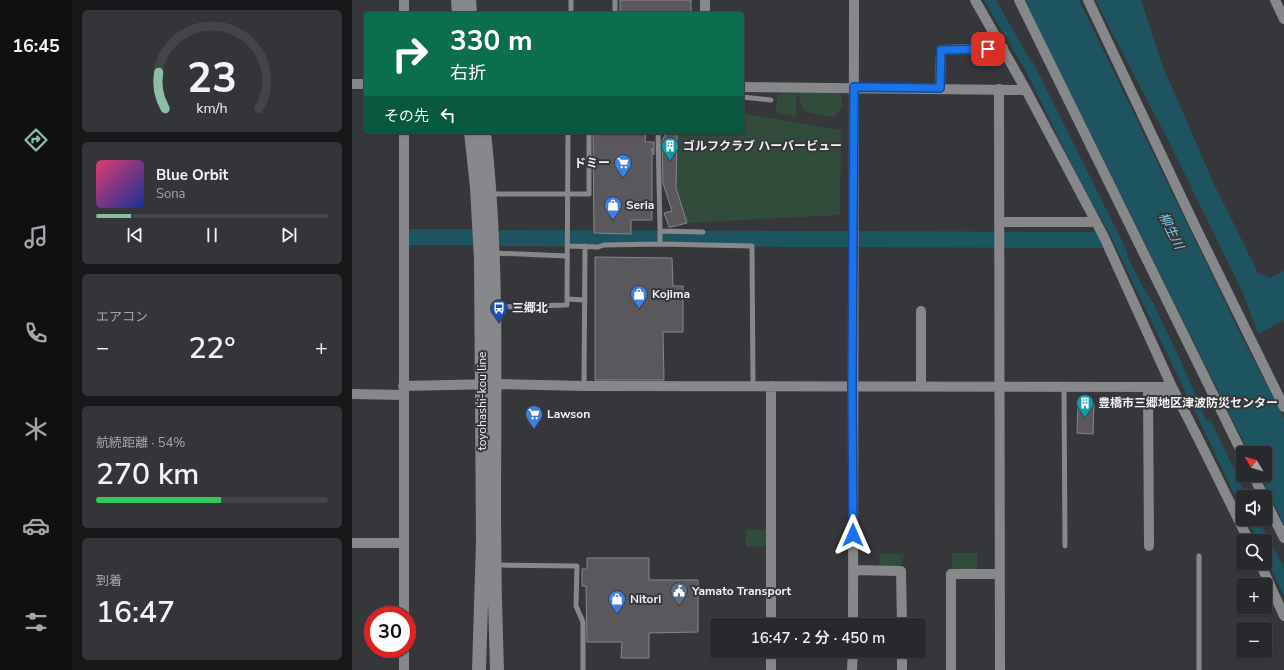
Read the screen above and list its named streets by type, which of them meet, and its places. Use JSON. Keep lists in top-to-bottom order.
{
  "streets": {
    "main road": ["toyohashi-kou line"]
  },
  "water": ["柳生川"],
  "places": {
    "building": ["ゴルフクラブ ハーバービュー", "豊橋市三郷地区津波防災センター"],
    "supermarket": ["ドミー", "Lawson"],
    "shop": ["Seria", "Kojima", "Nitori"],
    "bus stop": ["三郷北"],
    "public building": ["Yamato Transport"]
  },
  "north": "top left",
  "page": {
    "tabs": "16:45",
    "turn": ["330 m", "右折"],
    "then": "その先",
    "song": ["Blue Orbit", "Sona"],
    "tile": [
      "エアコン",
      ["航続距離 · 54%", "270 km"],
      ["到着", "16:47"]
    ],
    "heat": ["−", "22°", "+"],
    "map_buttons": ["+", "−"],
    "limit": "30",
    "trip": "16:47 · 2 分 · 450 m",
    "gauge": ["23", "km/h"]
  }
}
